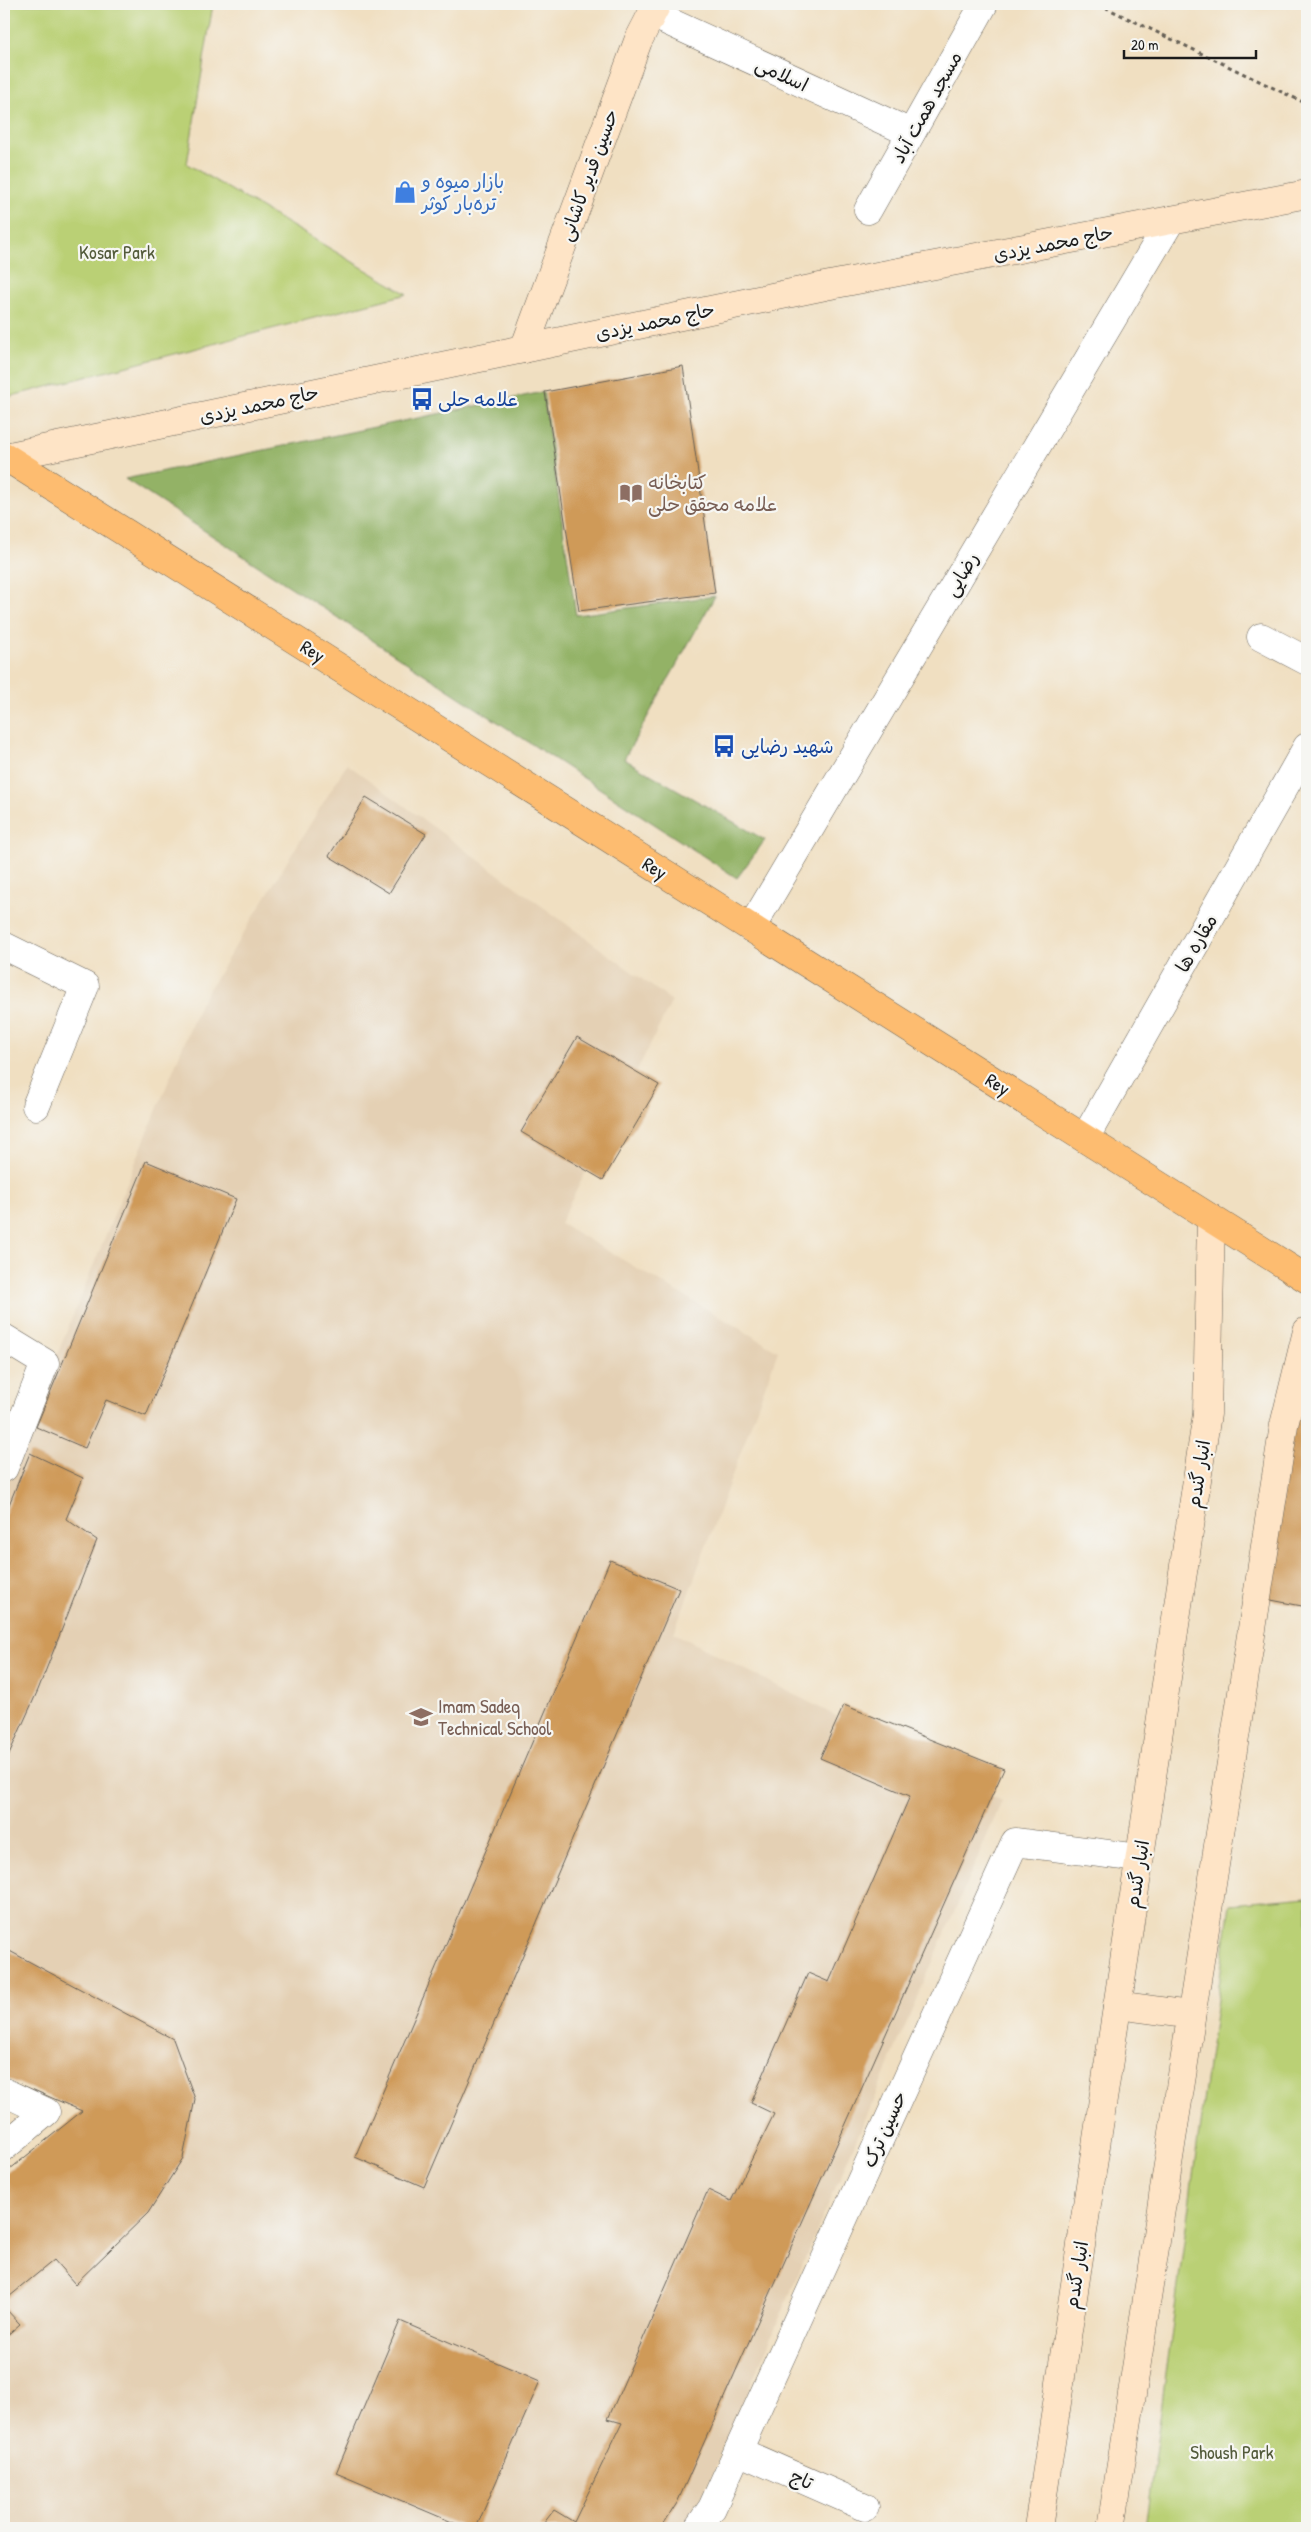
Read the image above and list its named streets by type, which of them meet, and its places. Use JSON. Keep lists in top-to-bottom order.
{
  "streets": {
    "main road": ["Rey"],
    "street": [
      "اسلامی",
      "مسجد همت آباد",
      "حسین قدیر کاشانی",
      "حاج محمد یزدی",
      "رضایی",
      "مقاره ها",
      "انبار گندم",
      "حسین ترک",
      "تاج"
    ]
  },
  "crossings": [
    ["اسلامی", "مسجد همت آباد"],
    ["اسلامی", "حسین قدیر کاشانی"],
    ["حسین قدیر کاشانی", "حاج محمد یزدی"],
    ["حاج محمد یزدی", "رضایی"],
    ["حاج محمد یزدی", "Rey"],
    ["رضایی", "Rey"],
    ["Rey", "مقاره ها"],
    ["Rey", "انبار گندم"],
    ["انبار گندم", "حسین ترک"],
    ["حسین ترک", "تاج"]
  ],
  "parks": ["Kosar Park", "Shoush Park"],
  "places": {
    "shop": ["بازار میوه و تره‌بار کوثر"],
    "bus stop": ["علامه حلی", "شهید رضایی"],
    "library": ["کتابخانه علامه محقق حلی"],
    "school or university": ["Imam Sadeq Technical School"]
  },
  "scale_bar": "20 m"
}
